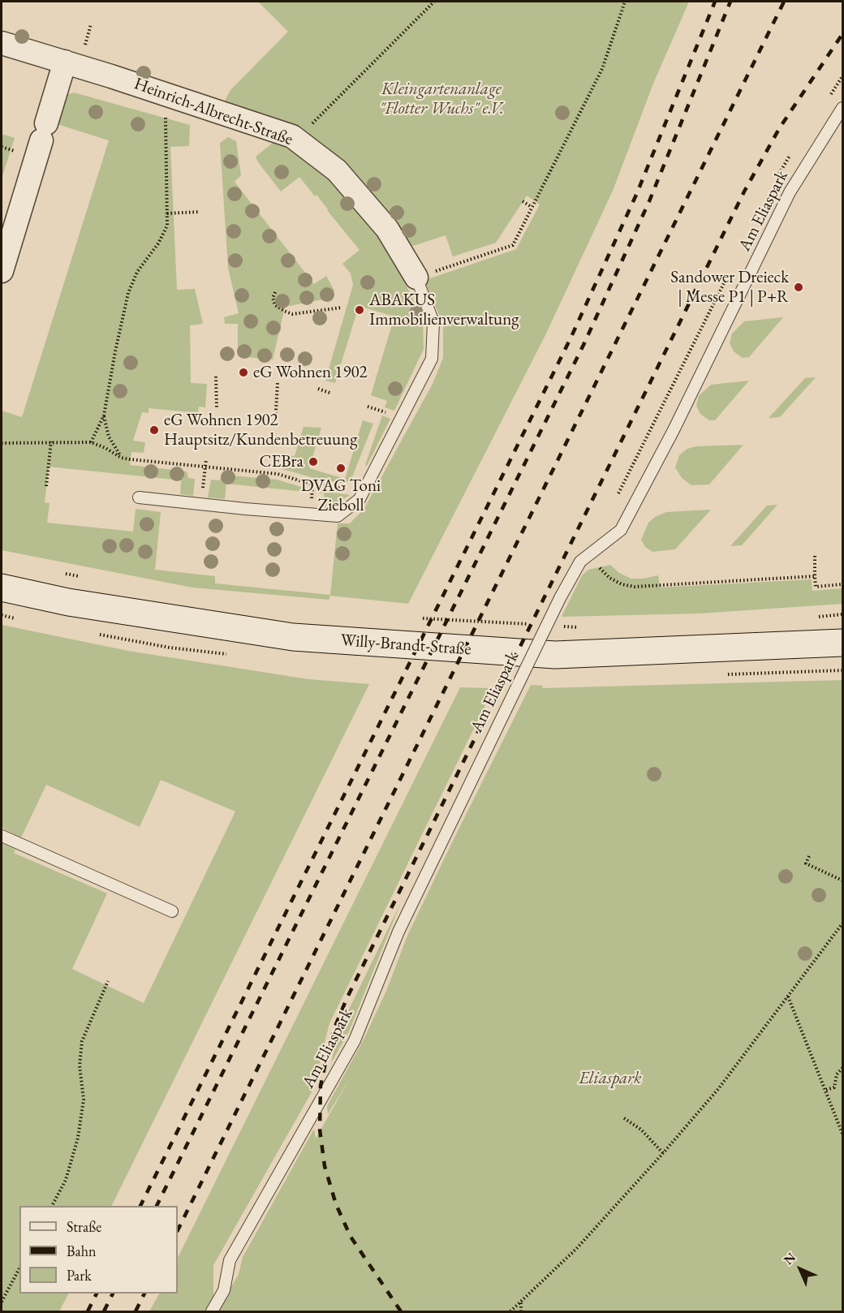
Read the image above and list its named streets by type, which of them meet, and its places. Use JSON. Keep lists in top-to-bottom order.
{
  "streets": {
    "main road": ["Willy-Brandt-Straße"],
    "street": ["Heinrich-Albrecht-Straße"],
    "lane": ["Am Eliaspark"]
  },
  "parks": ["Kleingartenanlage \"Flotter Wuchs\" e.V.", "Eliaspark"],
  "places": [
    "Sandower Dreieck | Messe P1 | P+R",
    "ABAKUS Immobilienverwaltung",
    "eG Wohnen 1902",
    "eG Wohnen 1902 Hauptsitz/Kundenbetreuung",
    "CEBra",
    "DVAG Toni Zieboll"
  ],
  "legend": ["Straße", "Bahn", "Park"],
  "north": "top left"
}
